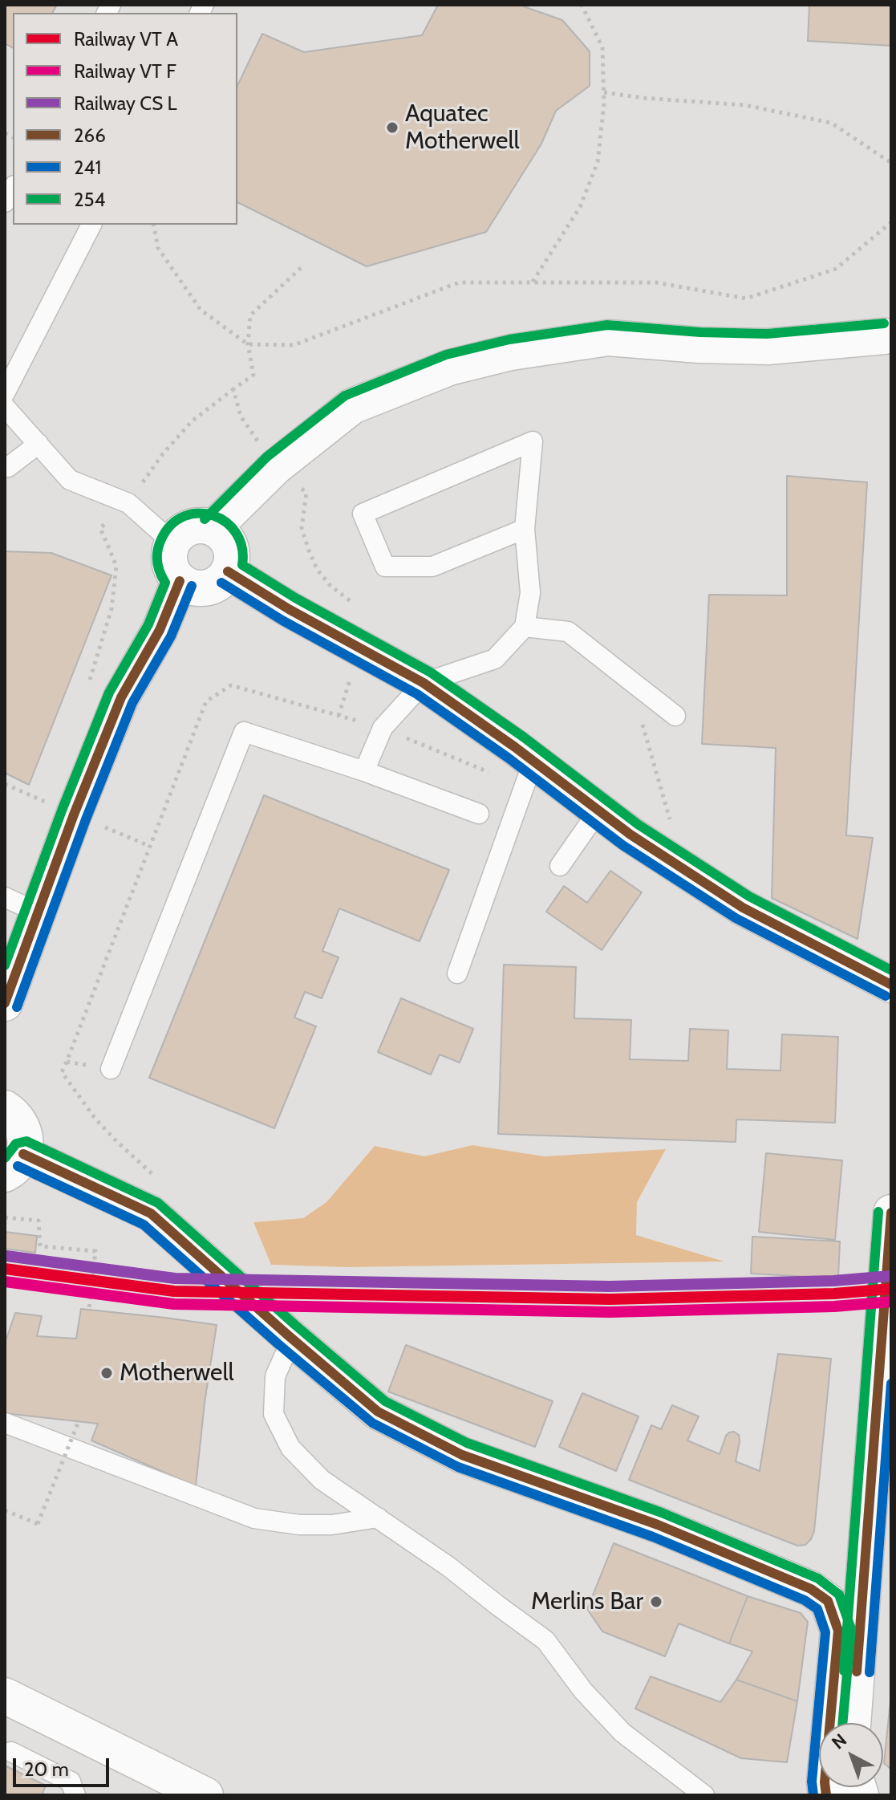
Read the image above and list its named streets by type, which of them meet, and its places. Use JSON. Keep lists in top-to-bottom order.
{
  "places": ["Aquatec Motherwell", "Motherwell", "Merlins Bar"],
  "lines": ["transit line 254", "transit line 266", "transit line 241"],
  "legend": [
    "Railway VT A",
    "Railway VT F",
    "Railway CS L",
    "266",
    "241",
    "254"
  ],
  "scale_bar": "20 m",
  "north": "top left"
}
